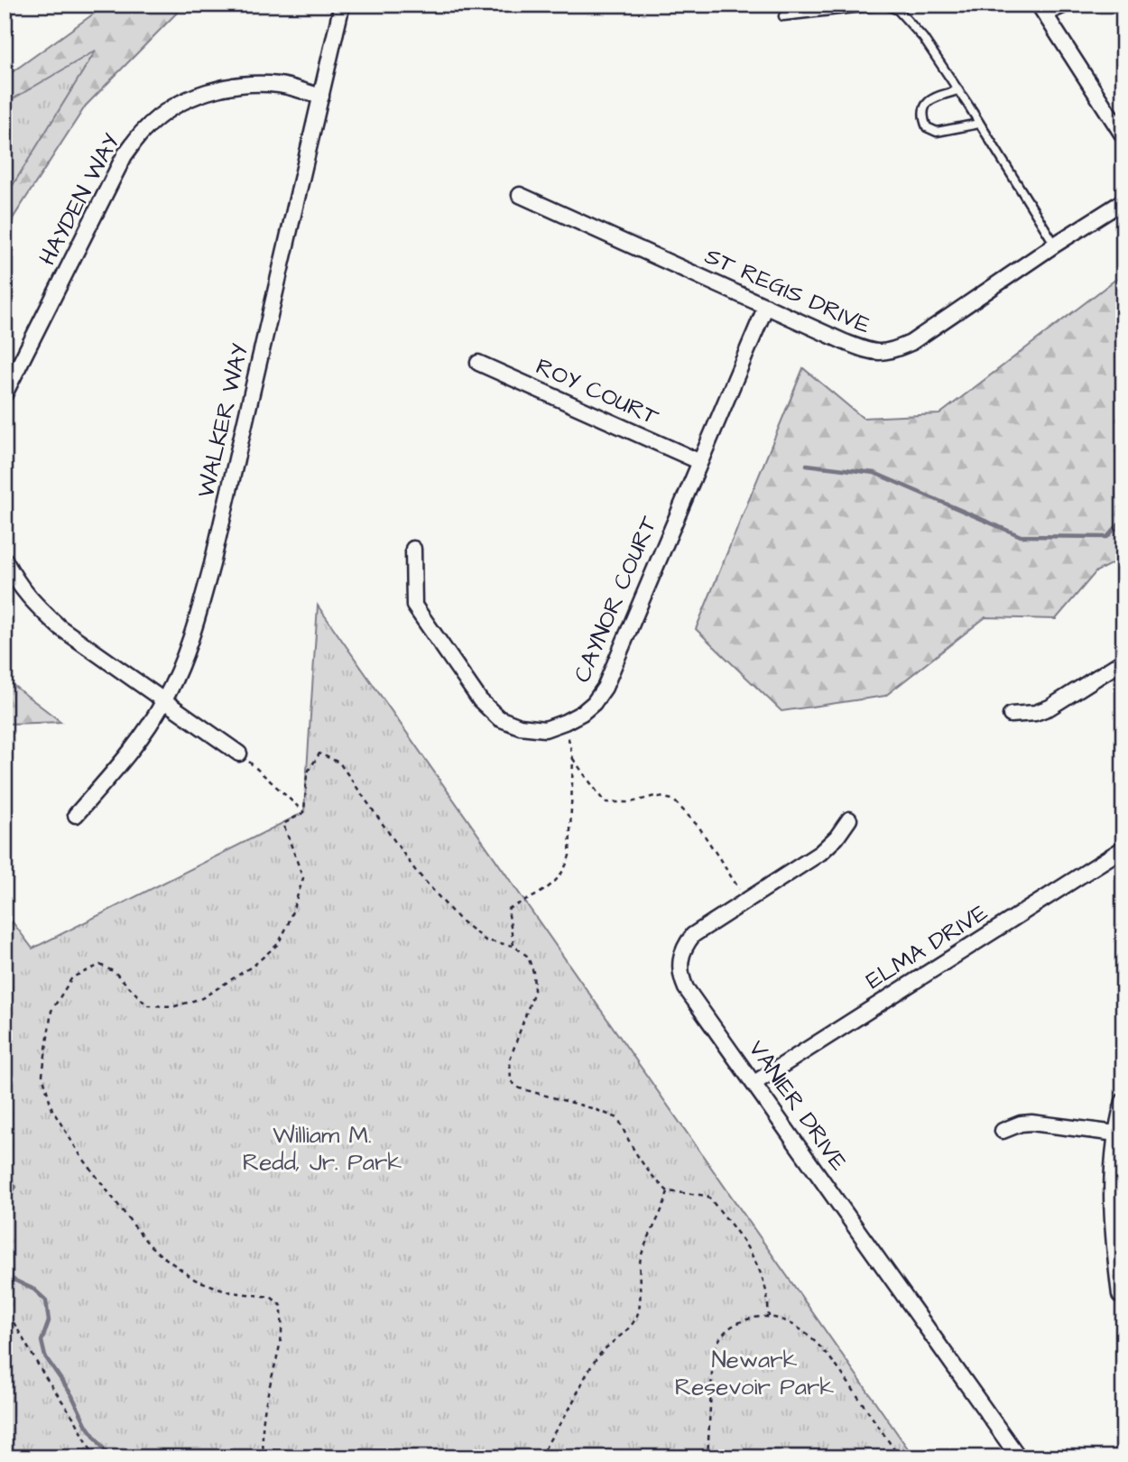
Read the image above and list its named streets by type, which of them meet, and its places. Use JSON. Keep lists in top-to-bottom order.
{
  "streets": {
    "street": [
      "HAYDEN WAY",
      "ST REGIS DRIVE",
      "ROY COURT",
      "WALKER WAY",
      "CAYNOR COURT",
      "ELMA DRIVE",
      "VANIER DRIVE"
    ]
  },
  "crossings": [
    ["HAYDEN WAY", "WALKER WAY"],
    ["ST REGIS DRIVE", "CAYNOR COURT"],
    ["ROY COURT", "CAYNOR COURT"],
    ["ELMA DRIVE", "VANIER DRIVE"]
  ],
  "parks": ["William M. Redd, Jr. Park", "Newark Resevoir Park"]
}
